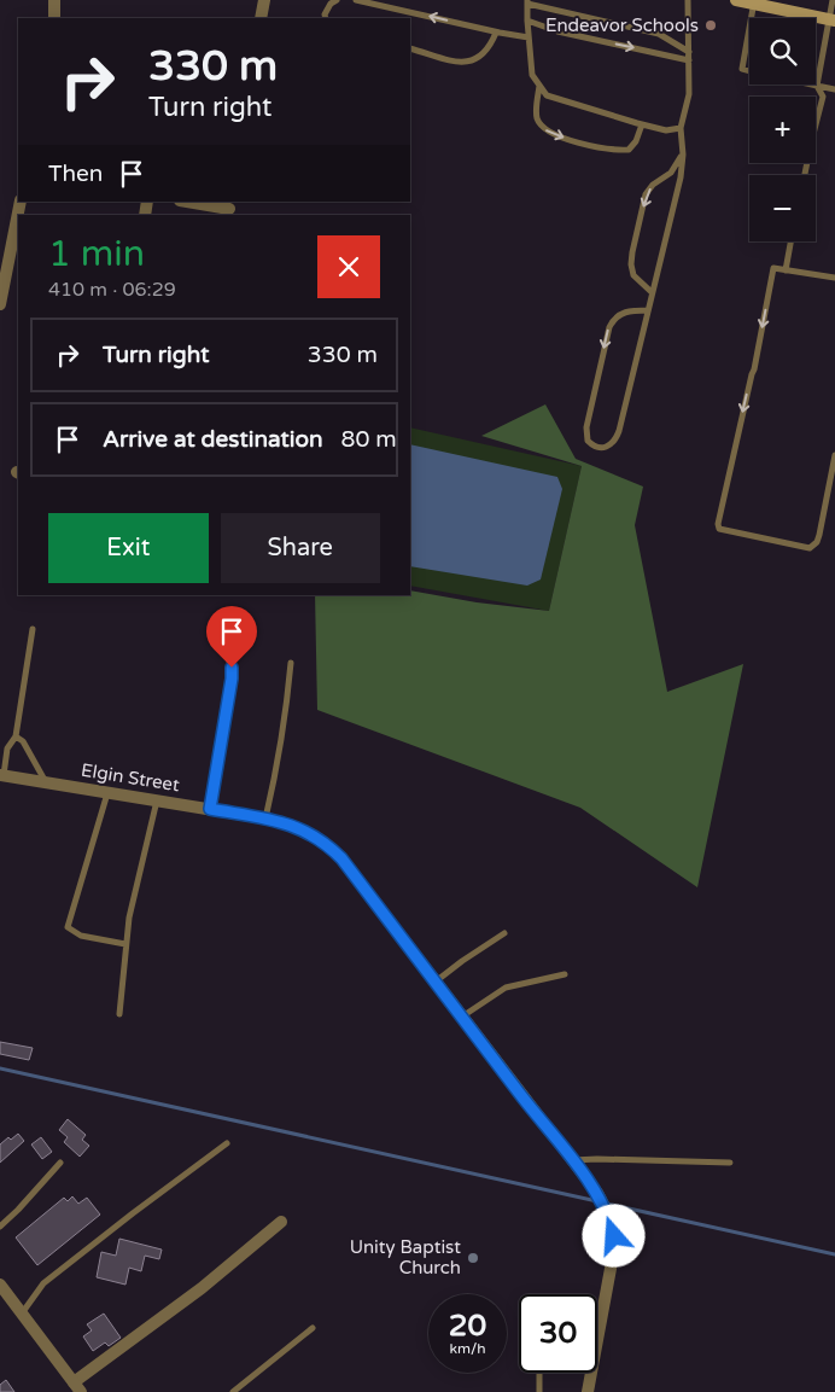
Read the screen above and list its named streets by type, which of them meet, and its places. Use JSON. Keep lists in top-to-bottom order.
{
  "streets": {
    "street": ["Elgin Street"]
  },
  "places": ["Endeavor Schools", "Unity Baptist Church"],
  "page": {
    "map_buttons": ["+", "−"],
    "turn": ["330 m", "Turn right"],
    "then": "Then",
    "heading": ["1 min", "410 m · 06:29"],
    "list": [
      {
        "name": "Turn right",
        "value": "330 m"
      },
      {
        "name": "Arrive at destination",
        "value": "80 m"
      }
    ],
    "buttons": ["Exit", "Share"],
    "speed": "20 km/h",
    "limit": "30"
  }
}
